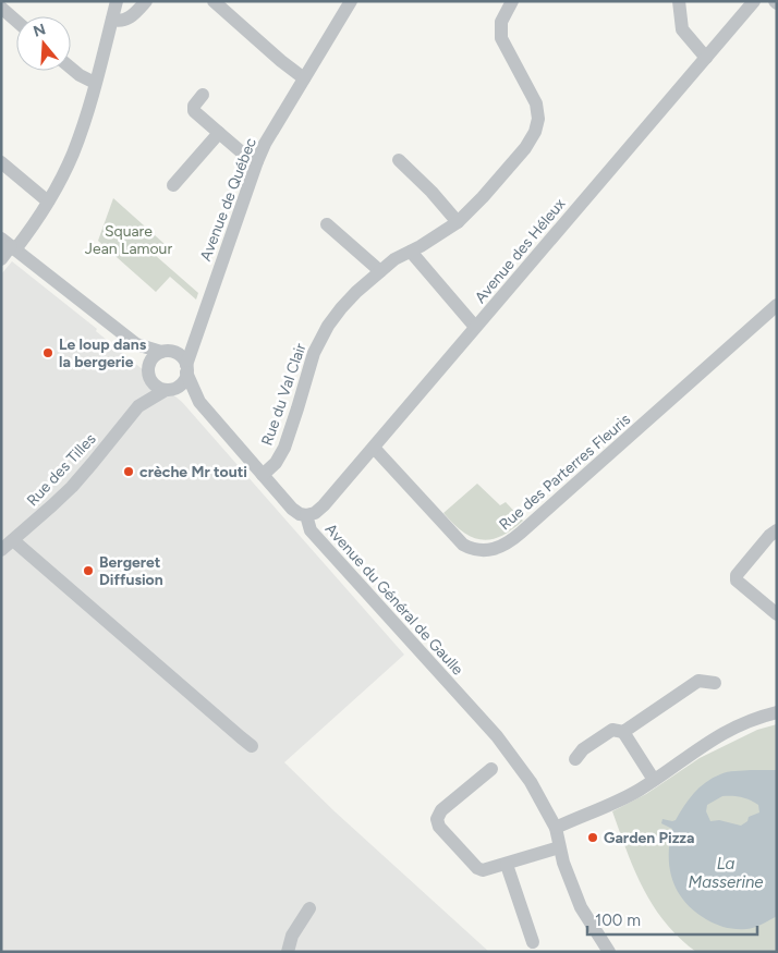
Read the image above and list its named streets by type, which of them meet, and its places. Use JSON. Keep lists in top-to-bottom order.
{
  "streets": {
    "street": [
      "Avenue de Québec",
      "Avenue des Héleux",
      "Rue du Val Clair",
      "Rue des Tilles",
      "Rue des Parterres Fleuris",
      "Avenue du Général de Gaulle"
    ]
  },
  "crossings": [
    ["Avenue de Québec", "Rue des Tilles"],
    ["Avenue de Québec", "Avenue du Général de Gaulle"],
    ["Avenue des Héleux", "Rue des Parterres Fleuris"],
    ["Avenue des Héleux", "Avenue du Général de Gaulle"],
    ["Rue du Val Clair", "Avenue du Général de Gaulle"],
    ["Rue des Tilles", "Avenue du Général de Gaulle"]
  ],
  "water": ["La Masserine"],
  "parks": ["Square Jean Lamour"],
  "places": [
    "Le loup dans la bergerie",
    "crèche Mr touti",
    "Bergeret Diffusion",
    "Garden Pizza"
  ],
  "scale_bar": "100 m",
  "north": "top"
}
